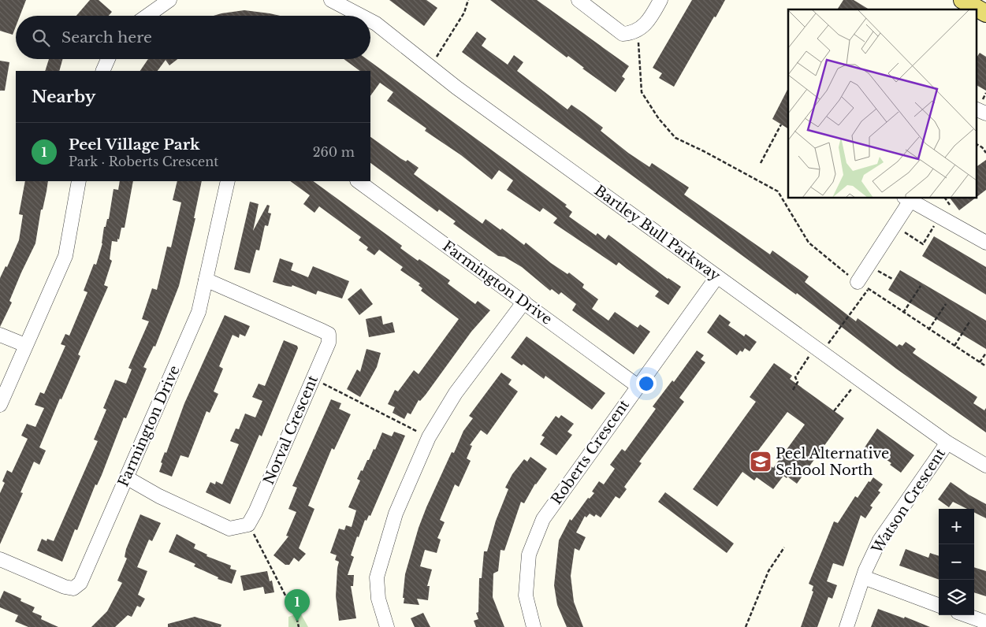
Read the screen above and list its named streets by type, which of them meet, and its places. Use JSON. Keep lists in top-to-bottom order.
{
  "streets": {
    "street": [
      "Bartley Bull Parkway",
      "Farmington Drive",
      "Norval Crescent",
      "Roberts Crescent",
      "Watson Crescent"
    ]
  },
  "crossings": [
    ["Bartley Bull Parkway", "Roberts Crescent"],
    ["Bartley Bull Parkway", "Watson Crescent"],
    ["Farmington Drive", "Norval Crescent"],
    ["Farmington Drive", "Roberts Crescent"]
  ],
  "places": {
    "school or university": ["Peel Alternative School North"]
  },
  "page": {
    "search": "Search here",
    "heading": "Nearby",
    "list": [
      {
        "mark": "1",
        "name": "Peel Village Park",
        "note": "Park · Roberts Crescent",
        "value": "260 m"
      }
    ],
    "map_buttons": ["+", "−"],
    "pins": "1"
  }
}
